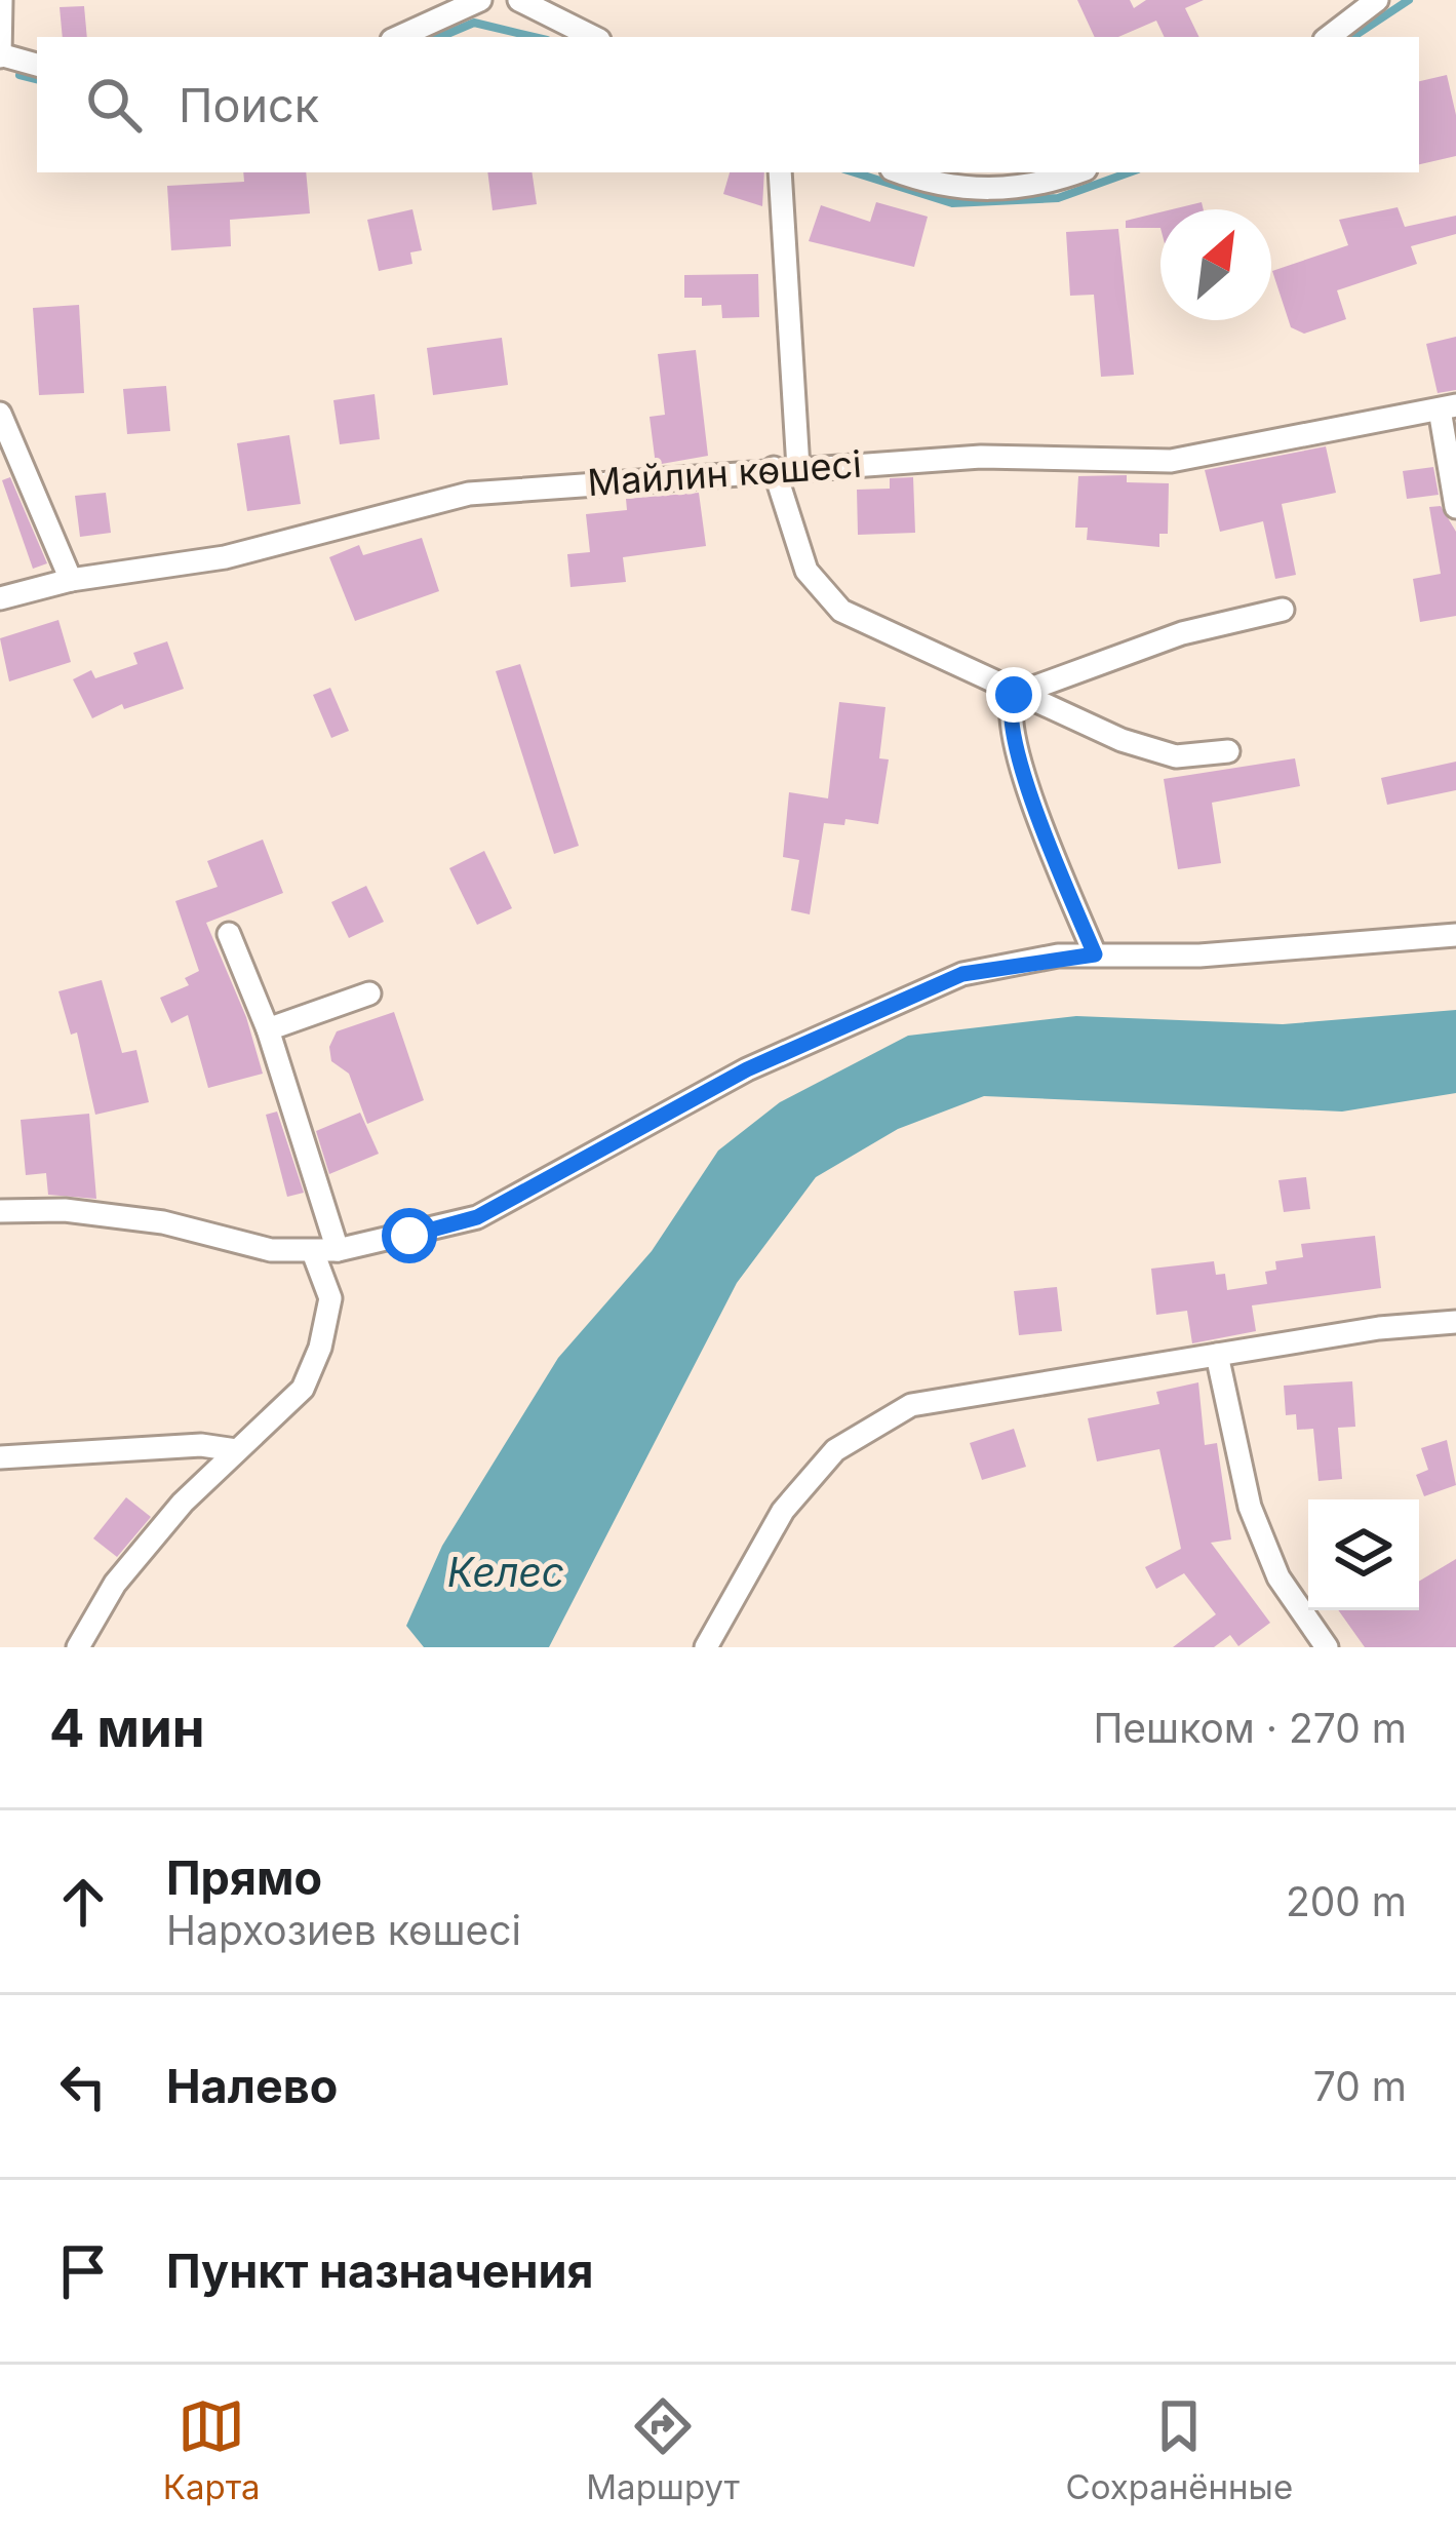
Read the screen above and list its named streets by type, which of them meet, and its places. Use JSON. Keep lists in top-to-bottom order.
{
  "streets": {
    "street": ["Майлин көшесі"]
  },
  "water": ["Келес"],
  "north": "top right",
  "page": {
    "search": "Поиск",
    "heading": ["4 мин", "Пешком · 270 m"],
    "list": [
      ["Прямо", "Нархозиев көшесі", "200 m"],
      ["Налево", "70 m"],
      "Пункт назначения"
    ],
    "nav": ["Карта", "Маршрут", "Сохранённые"]
  }
}
